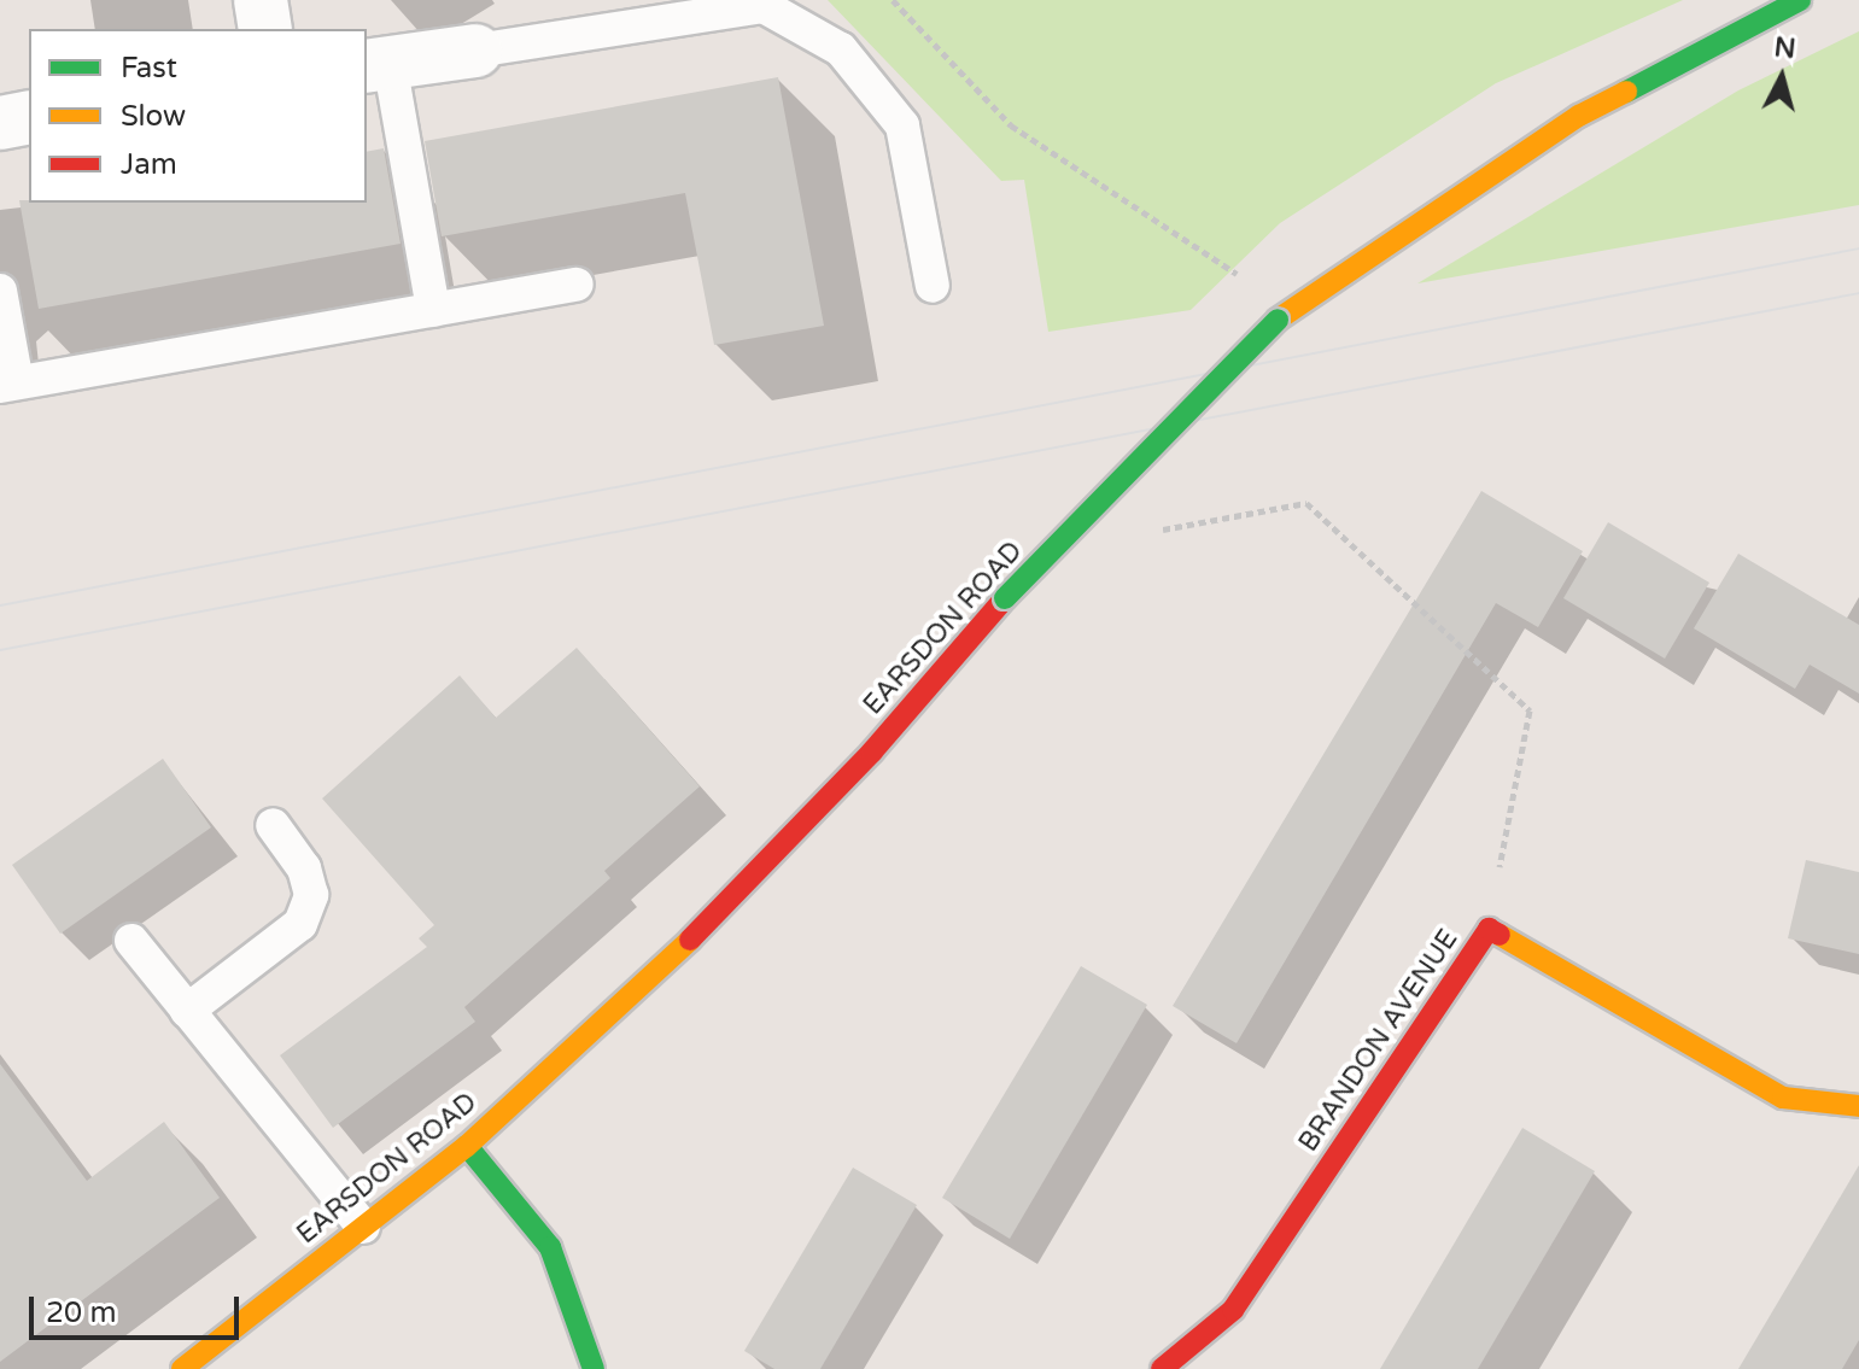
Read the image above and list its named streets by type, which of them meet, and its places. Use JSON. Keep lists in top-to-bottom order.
{
  "streets": {
    "street": ["EARSDON ROAD", "BRANDON AVENUE"]
  },
  "legend": ["Fast", "Slow", "Jam"],
  "scale_bar": "20 m",
  "north": "top"
}
